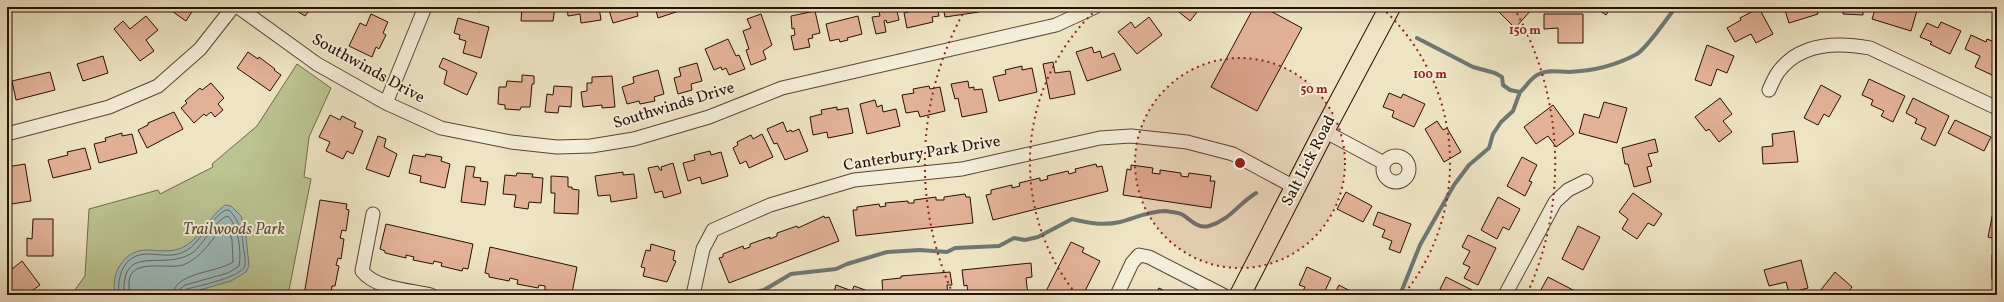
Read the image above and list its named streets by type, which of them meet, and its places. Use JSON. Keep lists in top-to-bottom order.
{
  "streets": {
    "main road": ["Salt Lick Road"],
    "street": ["Southwinds Drive", "Canterbury Park Drive"]
  },
  "crossings": [
    ["Canterbury Park Drive", "Salt Lick Road"]
  ],
  "parks": ["Trailwoods Park"],
  "rings": ["150 m", "100 m", "50 m"]
}
